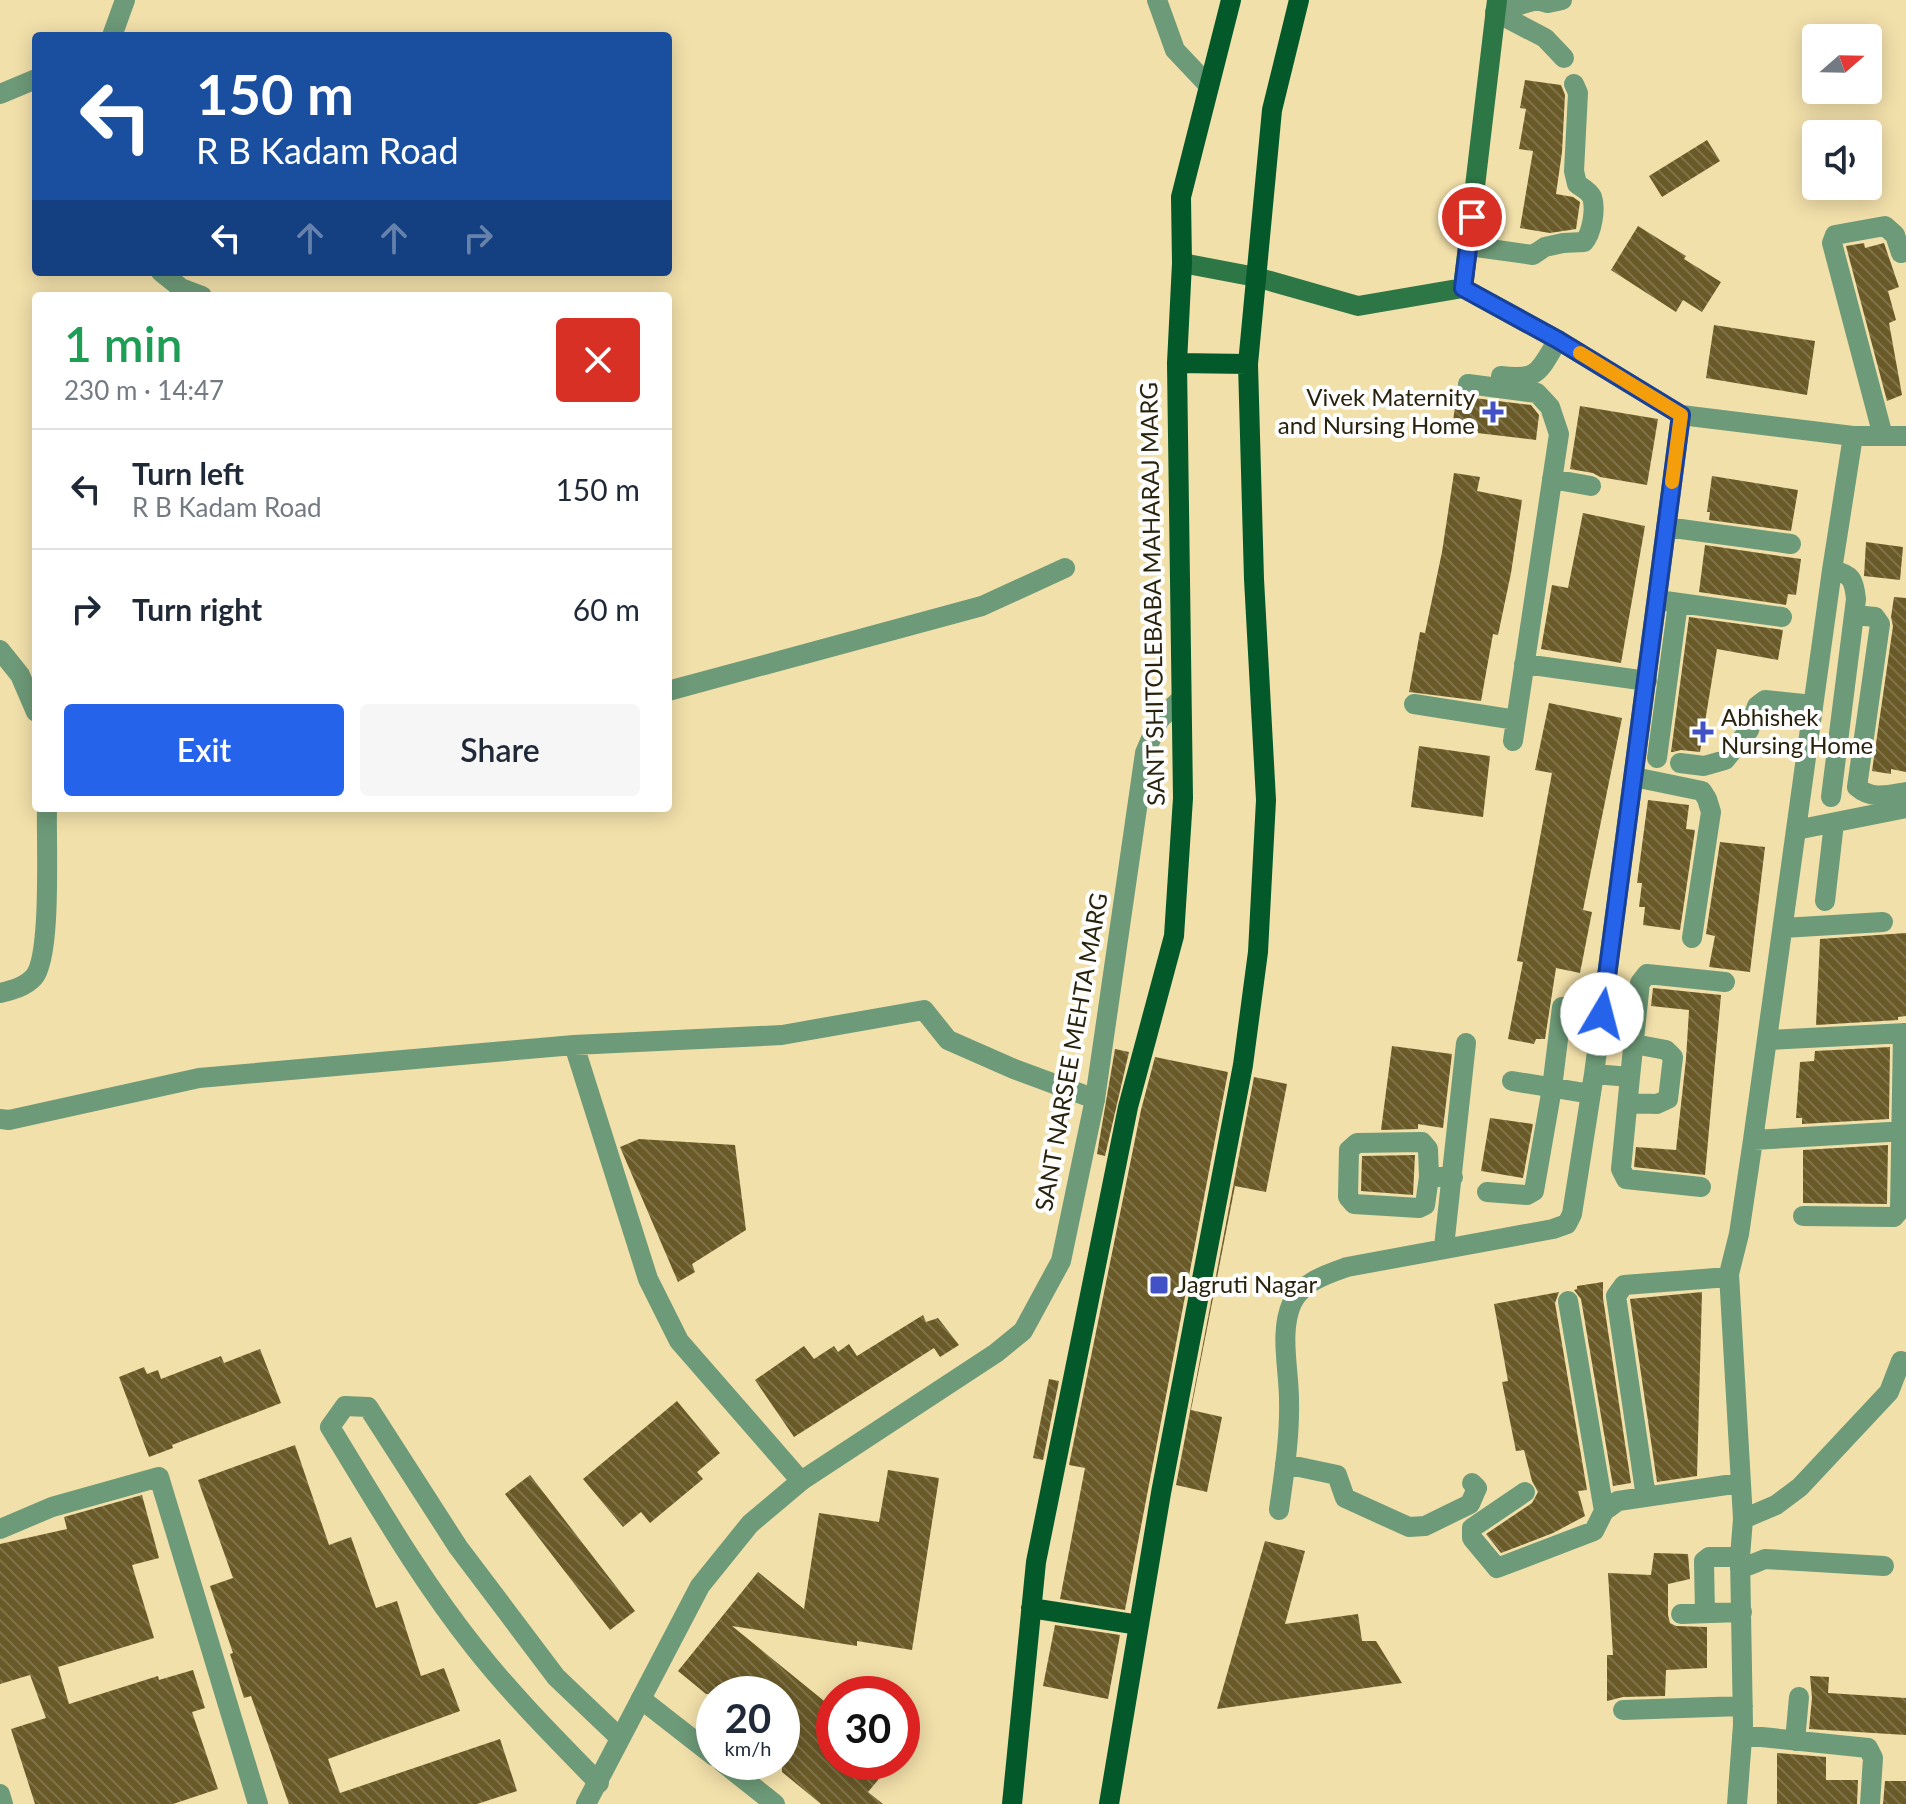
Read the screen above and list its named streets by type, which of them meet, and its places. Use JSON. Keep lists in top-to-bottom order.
{
  "streets": {
    "main road": ["SANT SHITOLEBABA MAHARAJ MARG"],
    "street": ["SANT NARSEE MEHTA MARG"]
  },
  "crossings": [
    ["SANT SHITOLEBABA MAHARAJ MARG", "SANT NARSEE MEHTA MARG"]
  ],
  "places": {
    "health": ["Vivek Maternity and Nursing Home", "Abhishek Nursing Home"],
    "transit": ["Jagruti Nagar"]
  },
  "north": "right",
  "page": {
    "turn": ["150 m", "R B Kadam Road"],
    "heading": ["1 min", "230 m · 14:47"],
    "list": [
      {
        "name": "Turn left",
        "note": "R B Kadam Road",
        "value": "150 m"
      },
      {
        "name": "Turn right",
        "value": "60 m"
      }
    ],
    "buttons": ["Exit", "Share"],
    "speed": "20 km/h",
    "limit": "30"
  }
}
